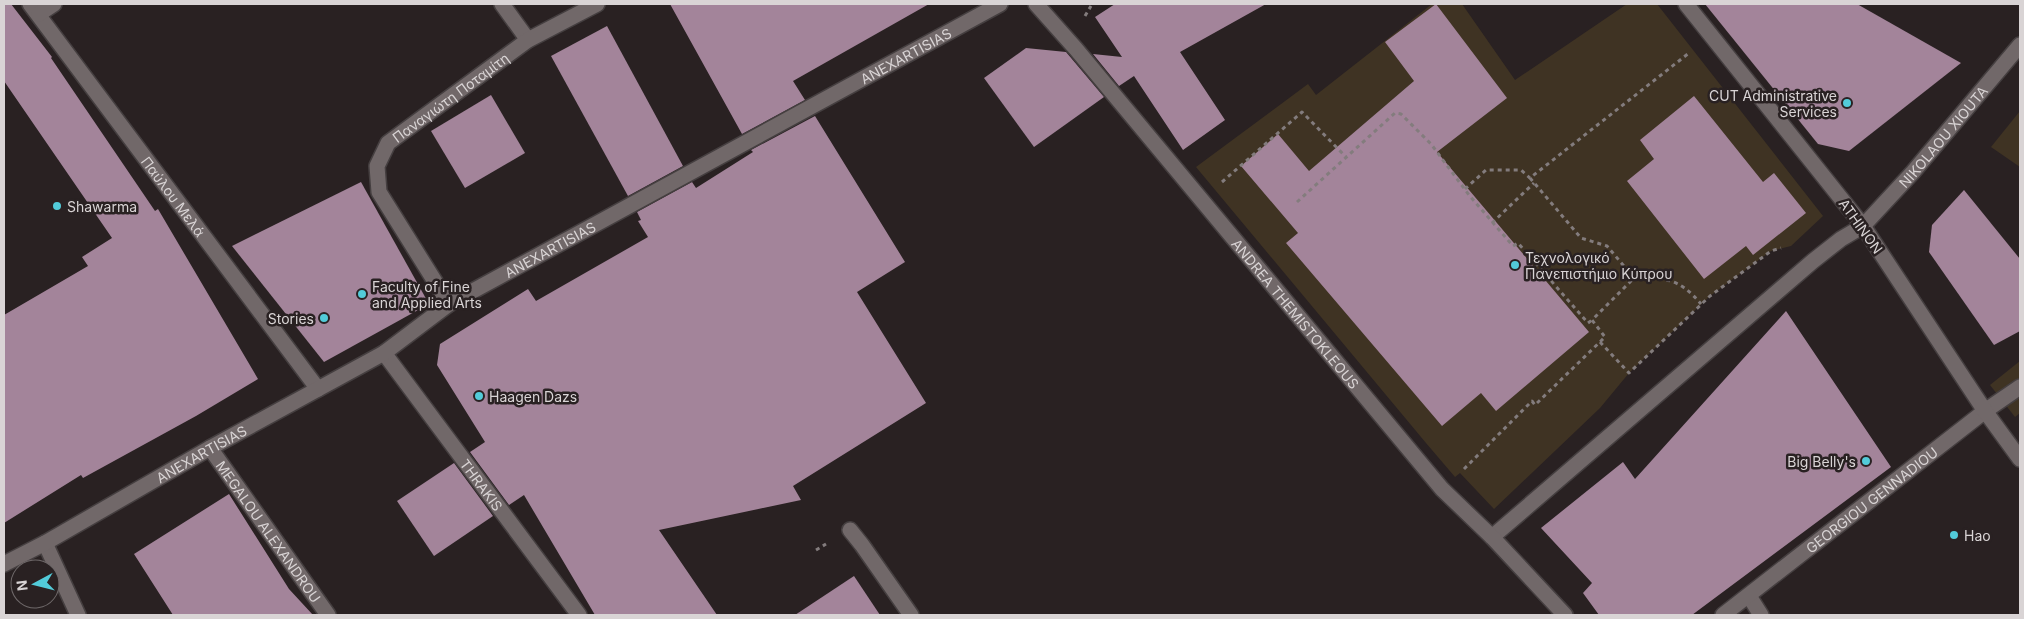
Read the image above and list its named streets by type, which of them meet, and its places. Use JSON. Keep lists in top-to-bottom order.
{
  "streets": {
    "street": [
      "ANEXARTISIAS",
      "Παναγιώτη Ποταμίτη",
      "NIKOLAOU XIOUTA",
      "Παύλου Μελά",
      "ATHINON",
      "ANDREA THEMISTOKLEOUS",
      "THRAKIS",
      "GEORGIOU GENNADIOU",
      "MEGALOU ALEXANDROU"
    ]
  },
  "crossings": [
    ["ANEXARTISIAS", "Παναγιώτη Ποταμίτη"],
    ["ANEXARTISIAS", "Παύλου Μελά"],
    ["ANEXARTISIAS", "THRAKIS"],
    ["ANEXARTISIAS", "MEGALOU ALEXANDROU"],
    ["NIKOLAOU XIOUTA", "ATHINON"],
    ["NIKOLAOU XIOUTA", "ANDREA THEMISTOKLEOUS"],
    ["ATHINON", "GEORGIOU GENNADIOU"]
  ],
  "places": [
    "CUT Administrative Services",
    "Shawarma",
    "Τεχνολογικό Πανεπιστήμιο Κύπρου",
    "Faculty of Fine and Applied Arts",
    "Stories",
    "Haagen Dazs",
    "Big Belly's",
    "Hao"
  ],
  "north": "left"
}
